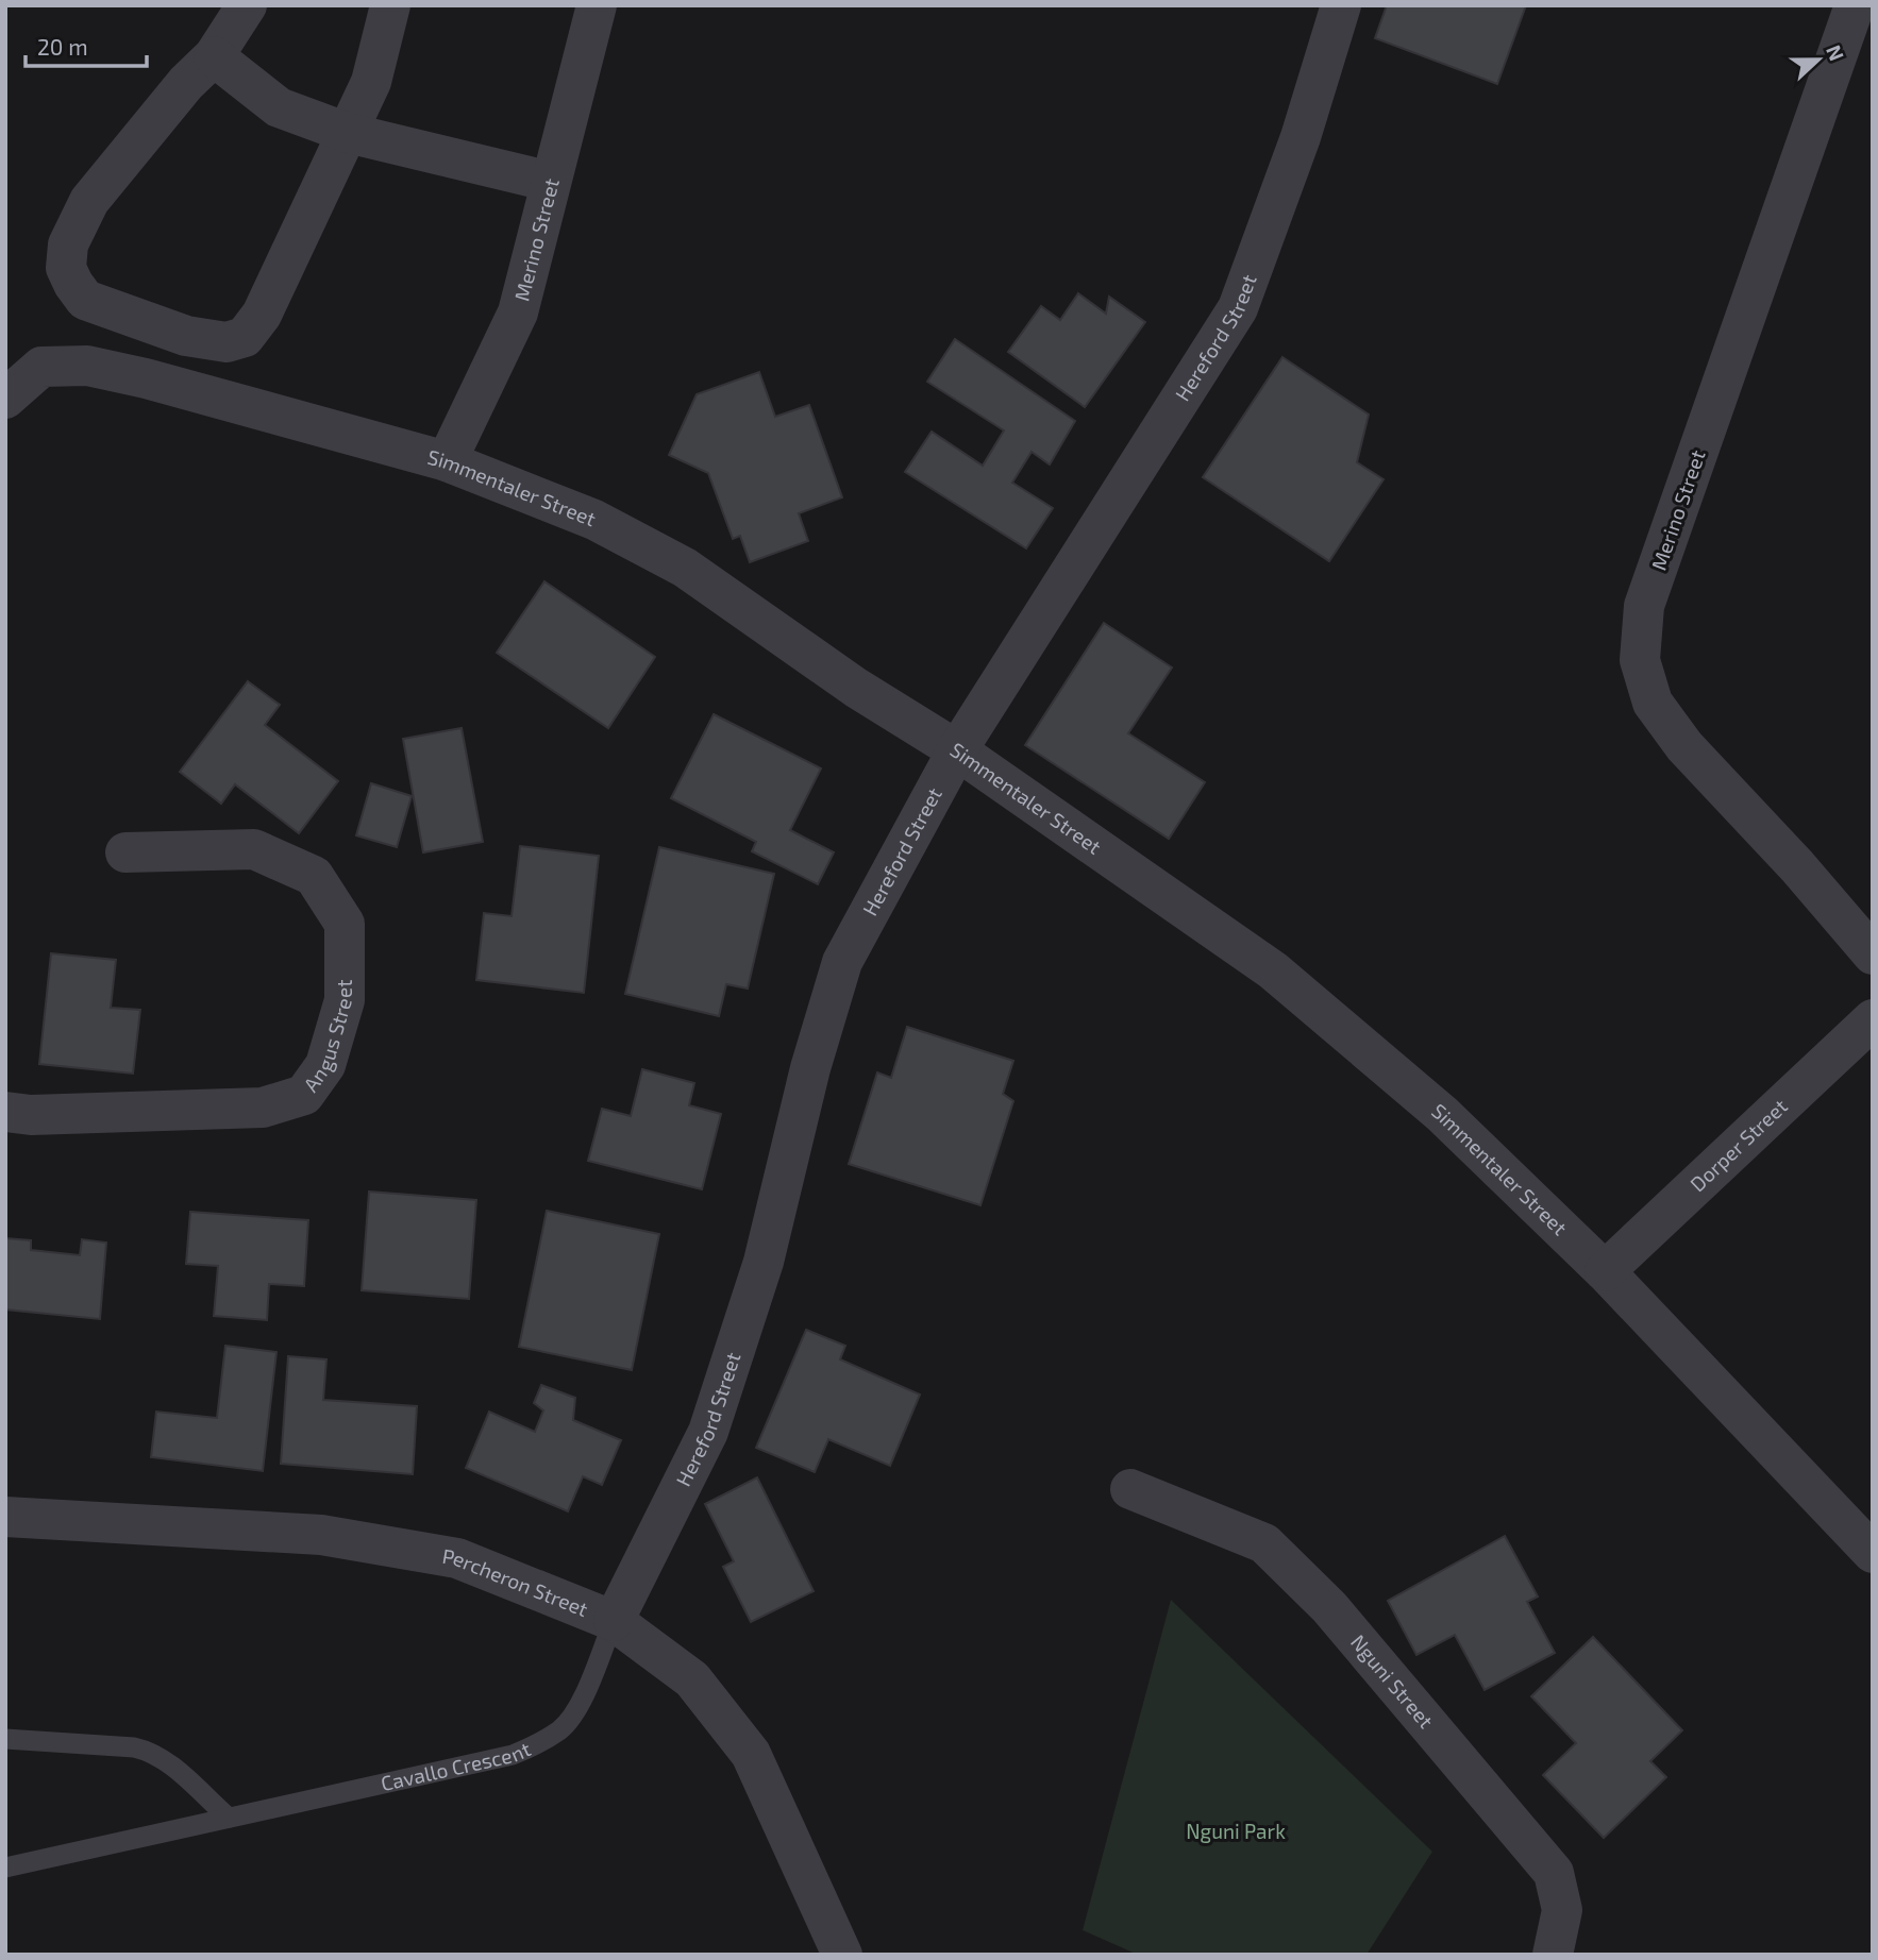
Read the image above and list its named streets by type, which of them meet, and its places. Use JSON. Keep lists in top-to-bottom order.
{
  "streets": {
    "street": [
      "Merino Street",
      "Hereford Street",
      "Simmentaler Street",
      "Angus Street",
      "Dorper Street",
      "Percheron Street",
      "Nguni Street"
    ],
    "lane": ["Cavallo Crescent"]
  },
  "crossings": [
    ["Merino Street", "Simmentaler Street"],
    ["Hereford Street", "Simmentaler Street"],
    ["Hereford Street", "Percheron Street"],
    ["Hereford Street", "Cavallo Crescent"],
    ["Simmentaler Street", "Dorper Street"],
    ["Percheron Street", "Cavallo Crescent"]
  ],
  "parks": ["Nguni Park"],
  "scale_bar": "20 m",
  "north": "right"
}
